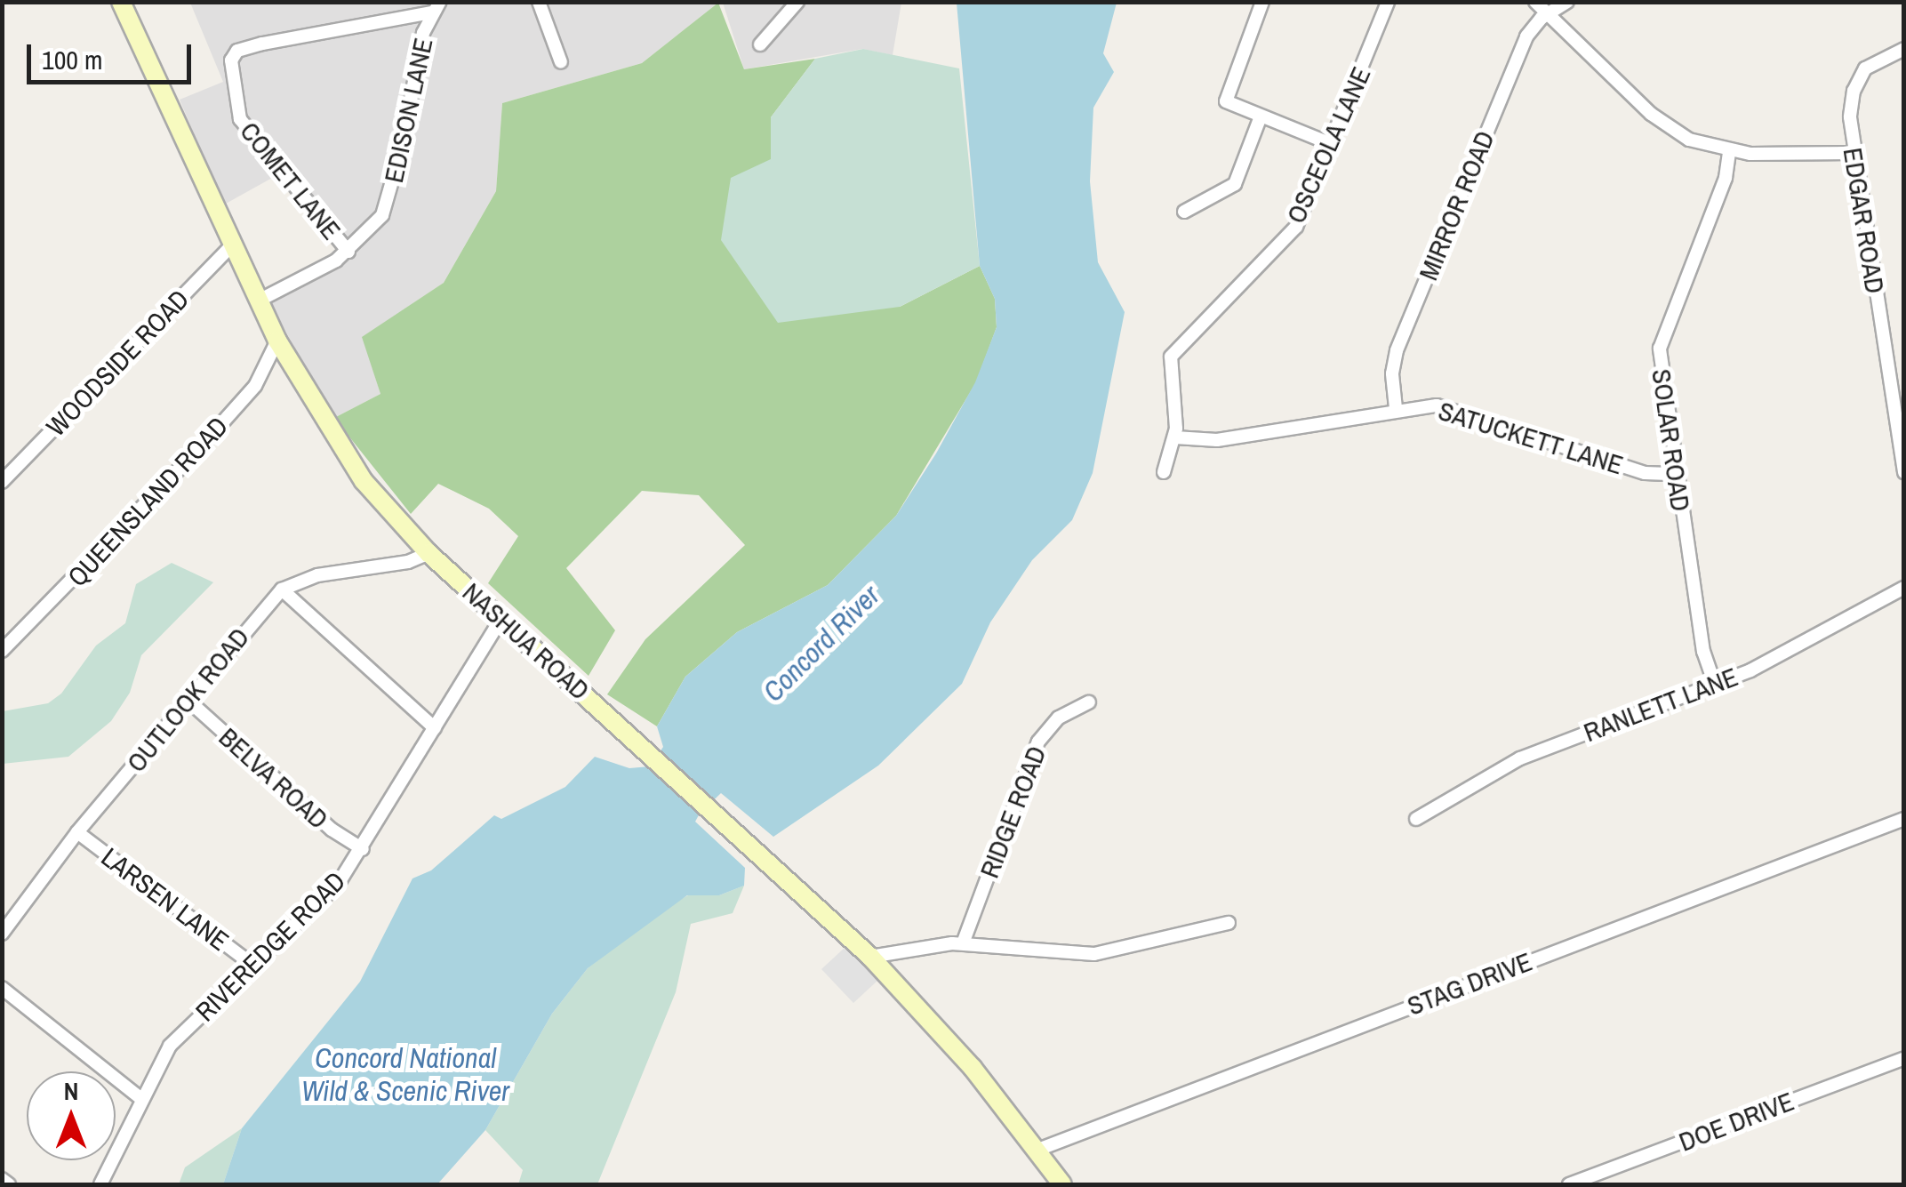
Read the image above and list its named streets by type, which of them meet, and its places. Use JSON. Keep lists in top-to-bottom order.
{
  "streets": {
    "main road": ["NASHUA ROAD"],
    "street": [
      "EDISON LANE",
      "OSCEOLA LANE",
      "COMET LANE",
      "MIRROR ROAD",
      "EDGAR ROAD",
      "WOODSIDE ROAD",
      "SATUCKETT LANE",
      "SOLAR ROAD",
      "QUEENSLAND ROAD",
      "OUTLOOK ROAD",
      "RANLETT LANE",
      "BELVA ROAD",
      "RIDGE ROAD",
      "LARSEN LANE",
      "RIVEREDGE ROAD",
      "STAG DRIVE",
      "DOE DRIVE"
    ]
  },
  "crossings": [
    ["EDISON LANE", "COMET LANE"],
    ["EDISON LANE", "NASHUA ROAD"],
    ["OSCEOLA LANE", "SATUCKETT LANE"],
    ["MIRROR ROAD", "SATUCKETT LANE"],
    ["WOODSIDE ROAD", "NASHUA ROAD"],
    ["SATUCKETT LANE", "SOLAR ROAD"],
    ["SOLAR ROAD", "RANLETT LANE"],
    ["QUEENSLAND ROAD", "NASHUA ROAD"],
    ["NASHUA ROAD", "OUTLOOK ROAD"],
    ["NASHUA ROAD", "RIVEREDGE ROAD"],
    ["NASHUA ROAD", "STAG DRIVE"],
    ["OUTLOOK ROAD", "BELVA ROAD"],
    ["OUTLOOK ROAD", "LARSEN LANE"],
    ["BELVA ROAD", "RIVEREDGE ROAD"],
    ["LARSEN LANE", "RIVEREDGE ROAD"]
  ],
  "water": ["Concord River", "Concord National Wild & Scenic River"],
  "scale_bar": "100 m",
  "north": "top"
}
